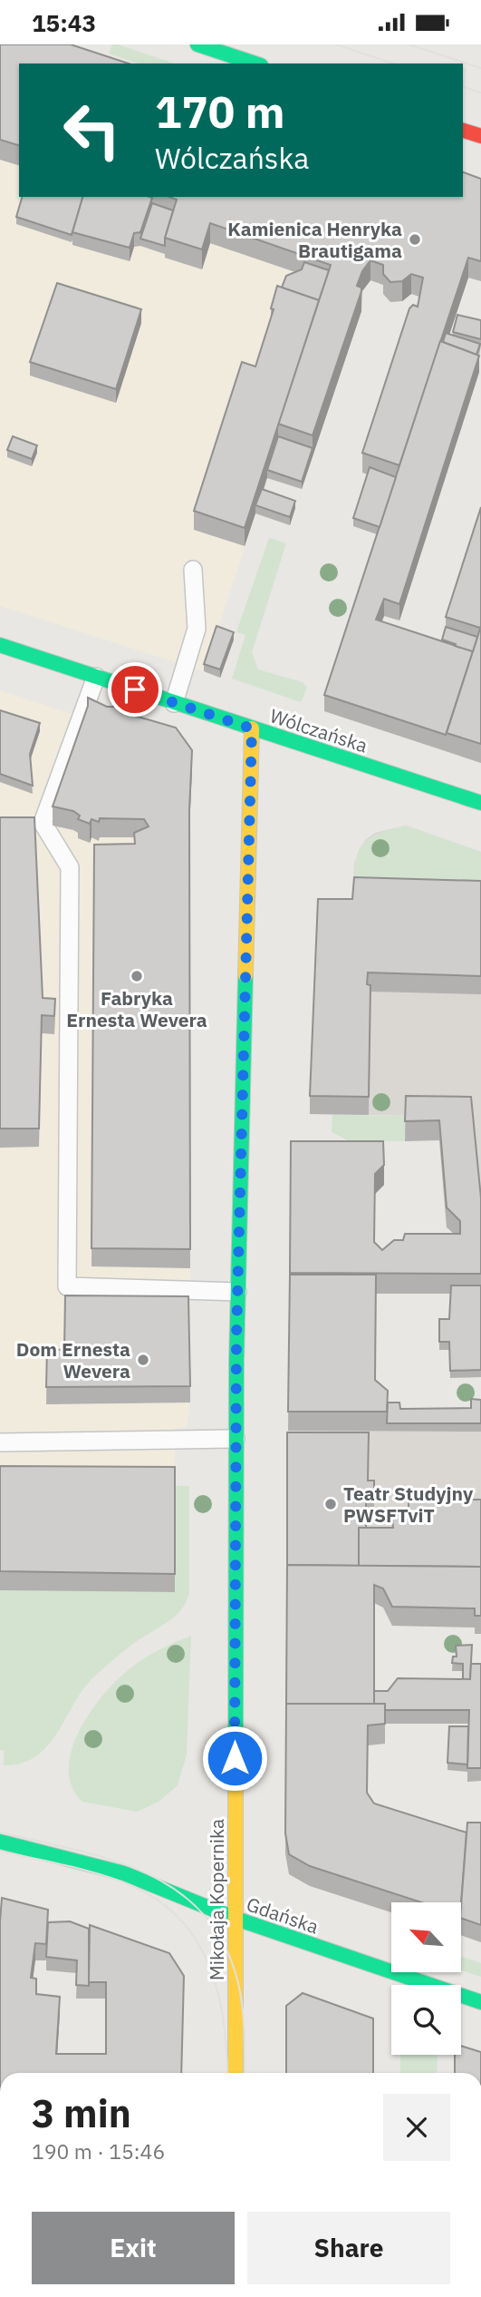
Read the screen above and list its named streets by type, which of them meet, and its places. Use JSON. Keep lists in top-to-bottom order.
{
  "streets": {
    "street": ["Wólczańska", "Mikołaja Kopernika", "Gdańska"]
  },
  "crossings": [
    ["Wólczańska", "Mikołaja Kopernika"],
    ["Mikołaja Kopernika", "Gdańska"]
  ],
  "places": [
    "Kamienica Henryka Brautigama",
    "Fabryka Ernesta Wevera",
    "Dom Ernesta Wevera",
    "Teatr Studyjny PWSFTviT"
  ],
  "north": "top left",
  "page": {
    "status": "15:43",
    "turn": ["170 m", "Wólczańska"],
    "heading": ["3 min", "190 m · 15:46"],
    "buttons": ["Exit", "Share"]
  }
}
